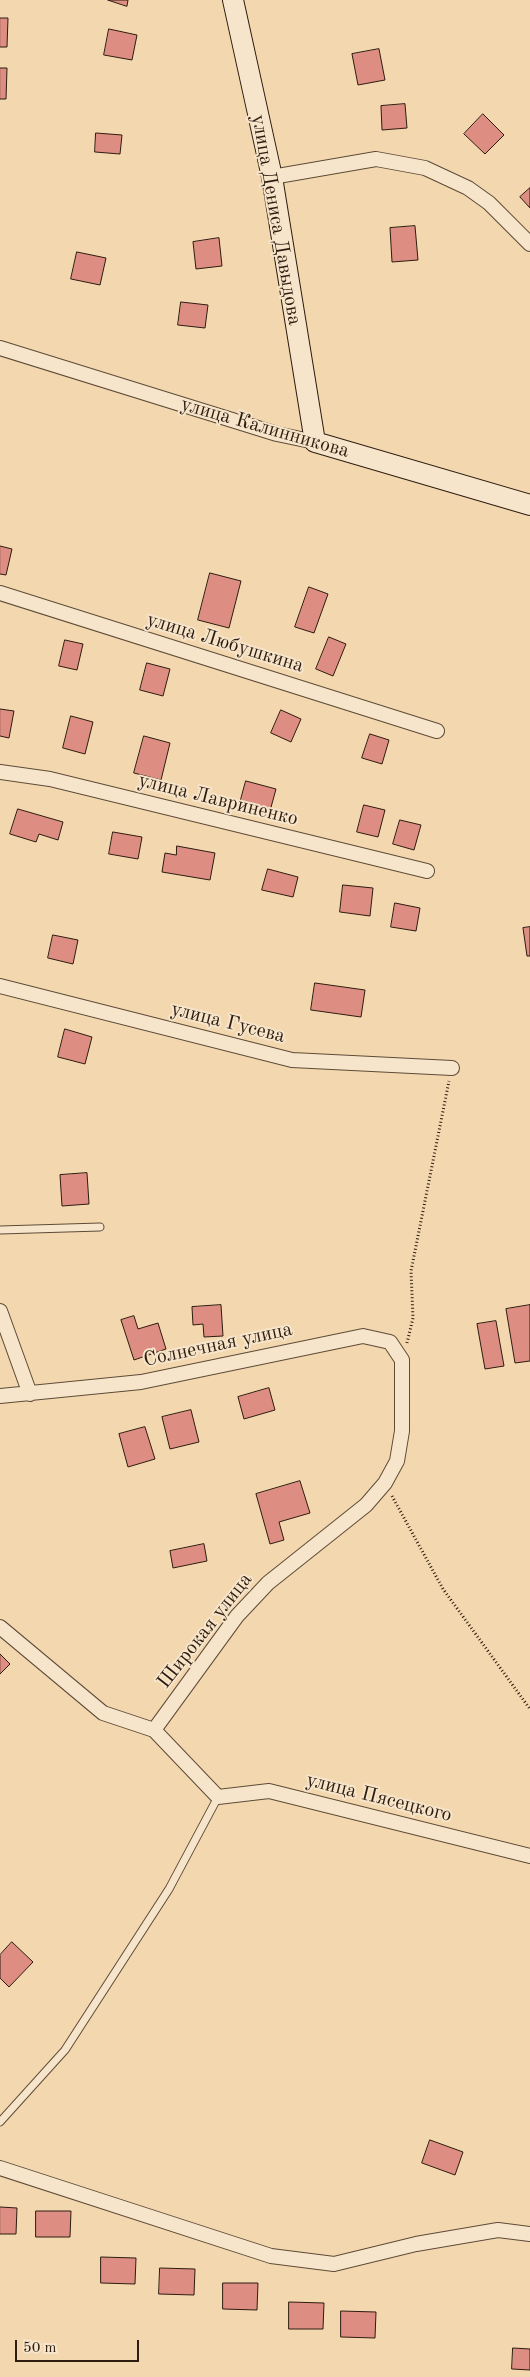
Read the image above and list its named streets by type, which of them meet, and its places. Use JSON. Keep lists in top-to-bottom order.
{
  "streets": {
    "main road": ["улица Дениса Давыдова", "улица Калинникова"],
    "street": [
      "улица Любушкина",
      "улица Лавриненко",
      "улица Гусева",
      "Солнечная улица",
      "Широкая улица",
      "улица Пясецкого"
    ]
  },
  "crossings": [
    ["улица Дениса Давыдова", "улица Калинникова"],
    ["Солнечная улица", "Широкая улица"]
  ],
  "scale_bar": "50 m"
}
